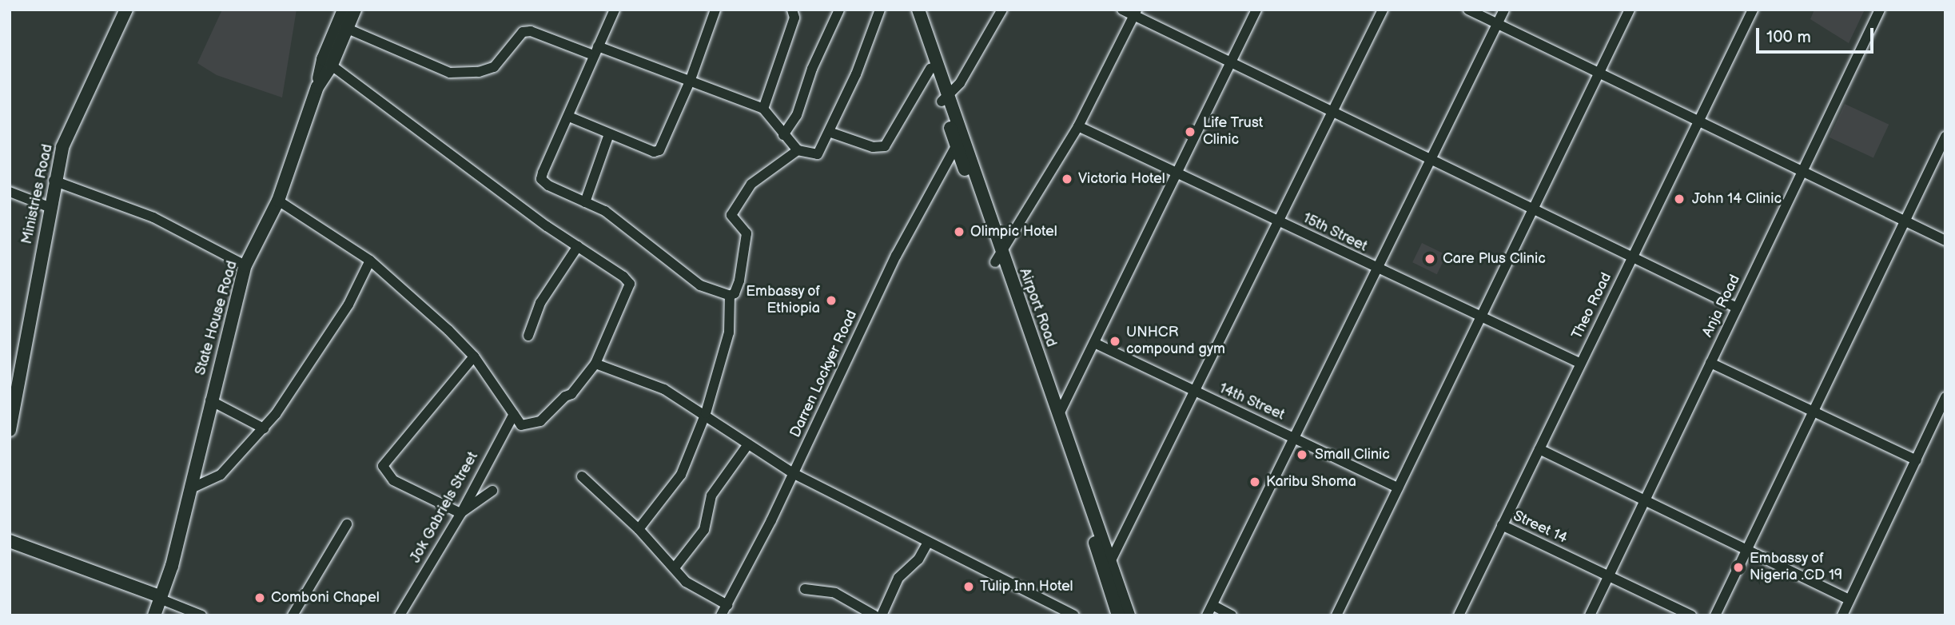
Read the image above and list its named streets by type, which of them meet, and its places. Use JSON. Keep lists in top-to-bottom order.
{
  "streets": {
    "main road": ["Ministries Road", "Airport Road", "State House Road"],
    "street": [
      "15th Street",
      "Theo Road",
      "Anja Road",
      "Darren Lockyer Road",
      "14th Street",
      "Jok Gabriels Street",
      "Street 14"
    ]
  },
  "crossings": [
    ["15th Street", "Theo Road"],
    ["Theo Road", "Street 14"],
    ["Anja Road", "Street 14"],
    ["Airport Road", "Darren Lockyer Road"]
  ],
  "places": [
    "Life Trust Clinic",
    "Victoria Hotel",
    "John 14 Clinic",
    "Olimpic Hotel",
    "Care Plus Clinic",
    "Embassy of Ethiopia",
    "UNHCR compound gym",
    "Small Clinic",
    "Karibu Shoma",
    "Embassy of Nigeria .CD 19",
    "Tulip Inn Hotel",
    "Comboni Chapel"
  ],
  "scale_bar": "100 m"
}
